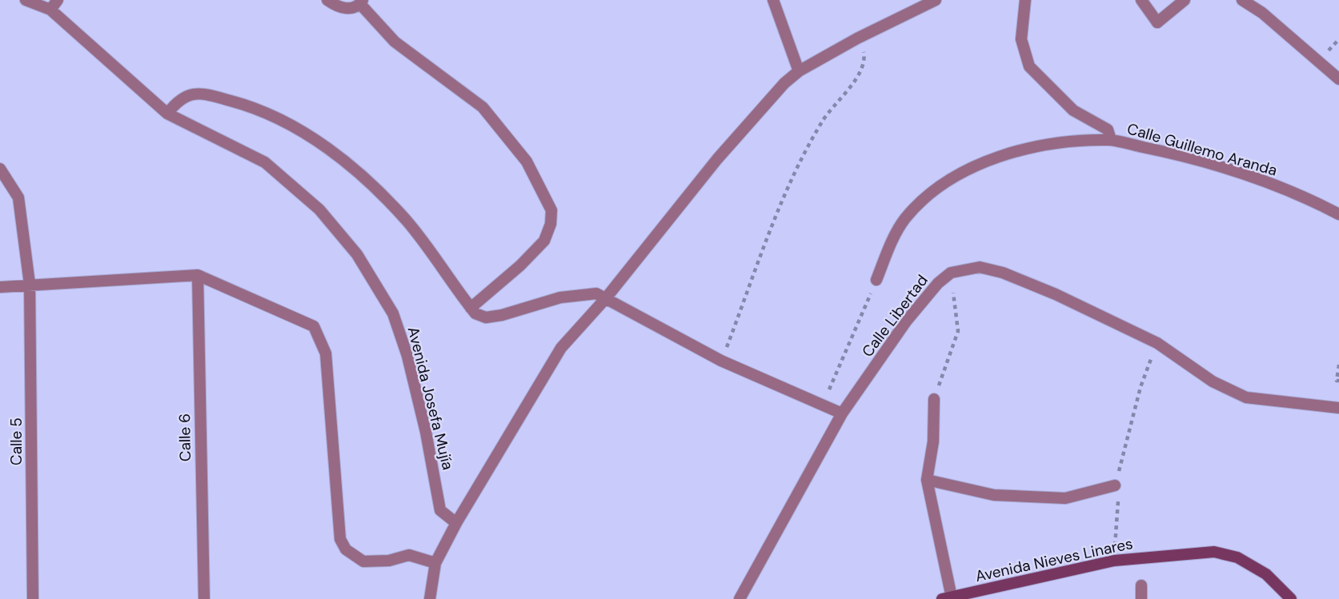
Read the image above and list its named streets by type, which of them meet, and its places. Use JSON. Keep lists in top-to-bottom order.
{
  "streets": {
    "main road": ["Avenida Nieves Linares"],
    "street": [
      "Calle Guillemo Aranda",
      "Calle Libertad",
      "Avenida Josefa Mujía",
      "Calle 6",
      "Calle 5"
    ]
  }
}
